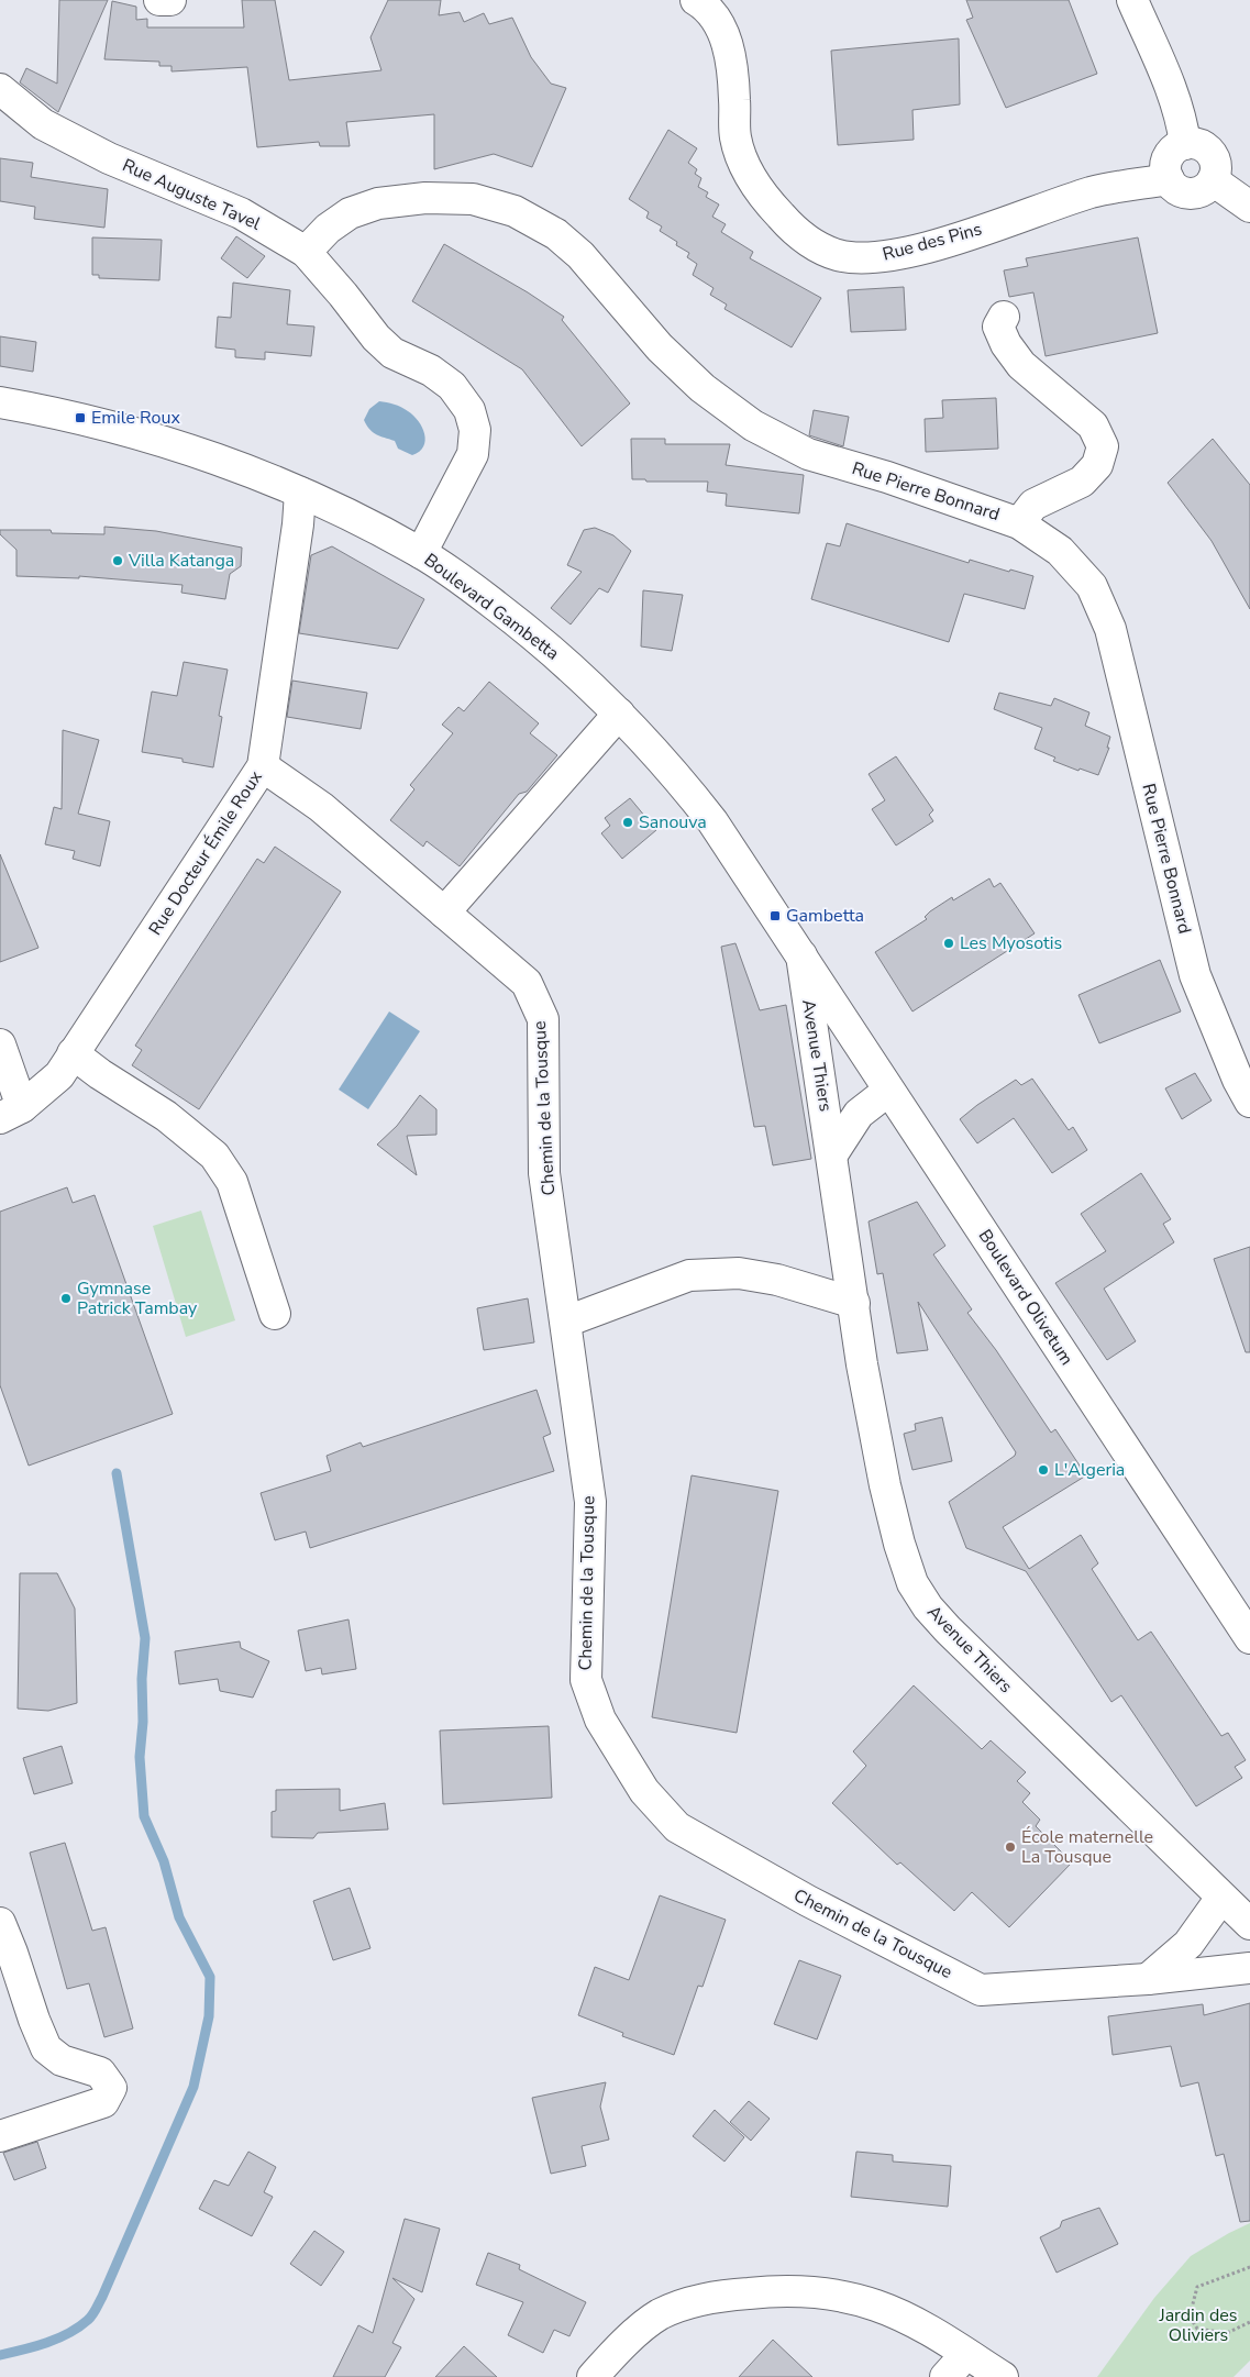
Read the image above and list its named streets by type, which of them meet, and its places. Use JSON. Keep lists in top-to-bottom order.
{
  "streets": {
    "street": [
      "Rue Auguste Tavel",
      "Rue des Pins",
      "Rue Pierre Bonnard",
      "Boulevard Gambetta",
      "Rue Docteur Émile Roux",
      "Avenue Thiers",
      "Chemin de la Tousque",
      "Boulevard Olivetum"
    ]
  },
  "crossings": [
    ["Rue Auguste Tavel", "Rue Pierre Bonnard"],
    ["Rue Auguste Tavel", "Boulevard Gambetta"],
    ["Boulevard Gambetta", "Rue Docteur Émile Roux"],
    ["Boulevard Gambetta", "Avenue Thiers"],
    ["Boulevard Gambetta", "Boulevard Olivetum"],
    ["Rue Docteur Émile Roux", "Chemin de la Tousque"],
    ["Avenue Thiers", "Boulevard Olivetum"]
  ],
  "parks": ["Jardin des Oliviers"],
  "places": {
    "transit": ["Emile Roux", "Gambetta"],
    "other": [
      "Villa Katanga",
      "Sanouva",
      "Les Myosotis",
      "Gymnase Patrick Tambay",
      "L'Algeria",
      "École maternelle La Tousque"
    ]
  }
}
